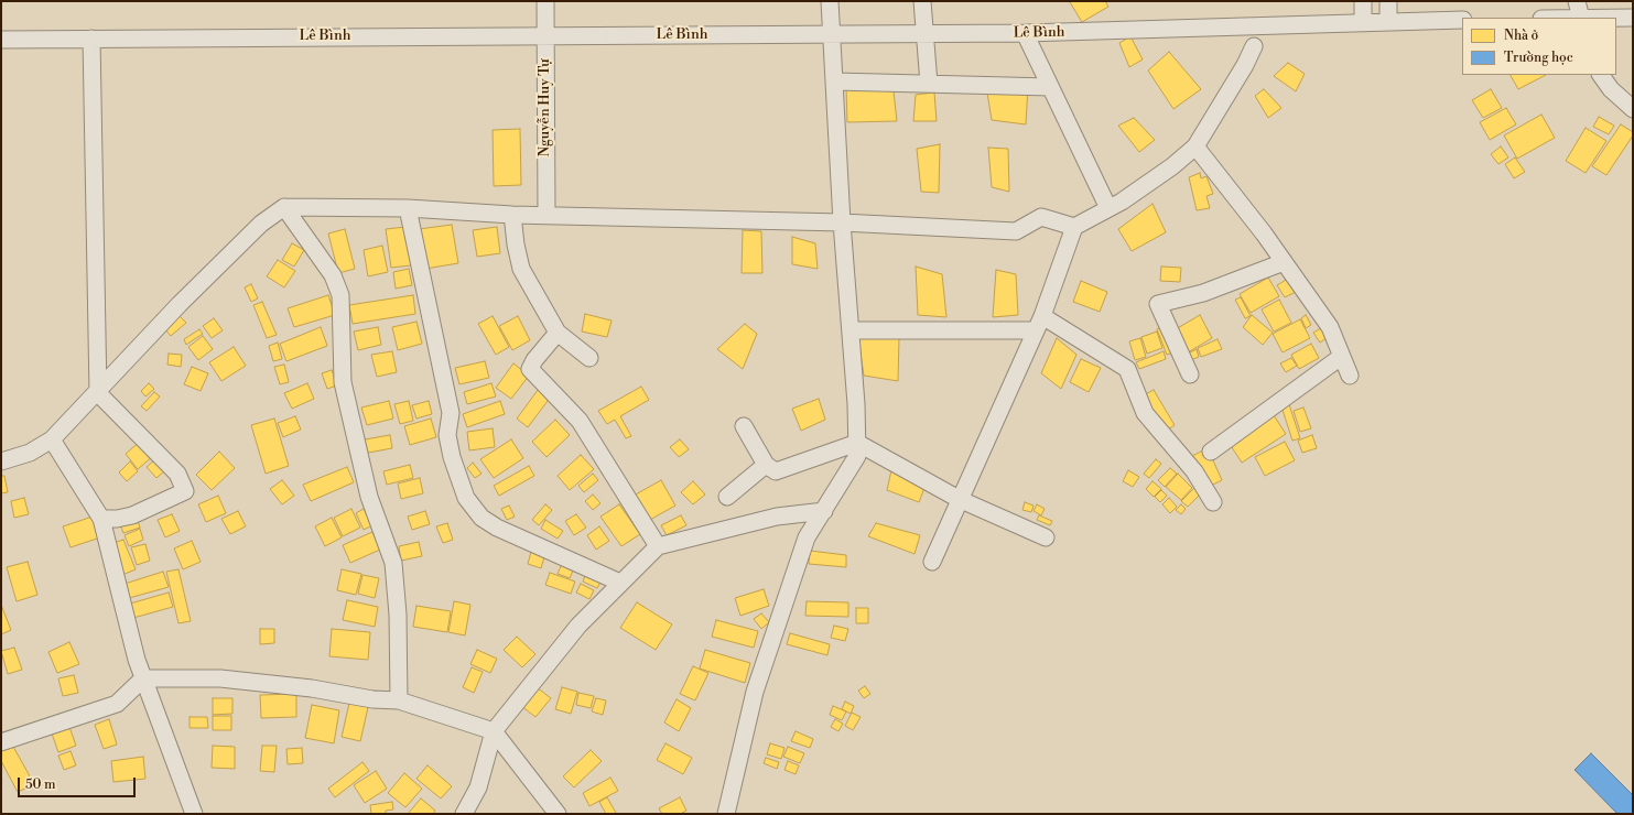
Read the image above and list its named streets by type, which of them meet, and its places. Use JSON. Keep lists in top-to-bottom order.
{
  "streets": {
    "street": ["Lê Bình", "Nguyễn Huy Tự"]
  },
  "crossings": [
    ["Lê Bình", "Nguyễn Huy Tự"]
  ],
  "legend": ["Nhà ở", "Trường học"],
  "scale_bar": "50 m"
}
